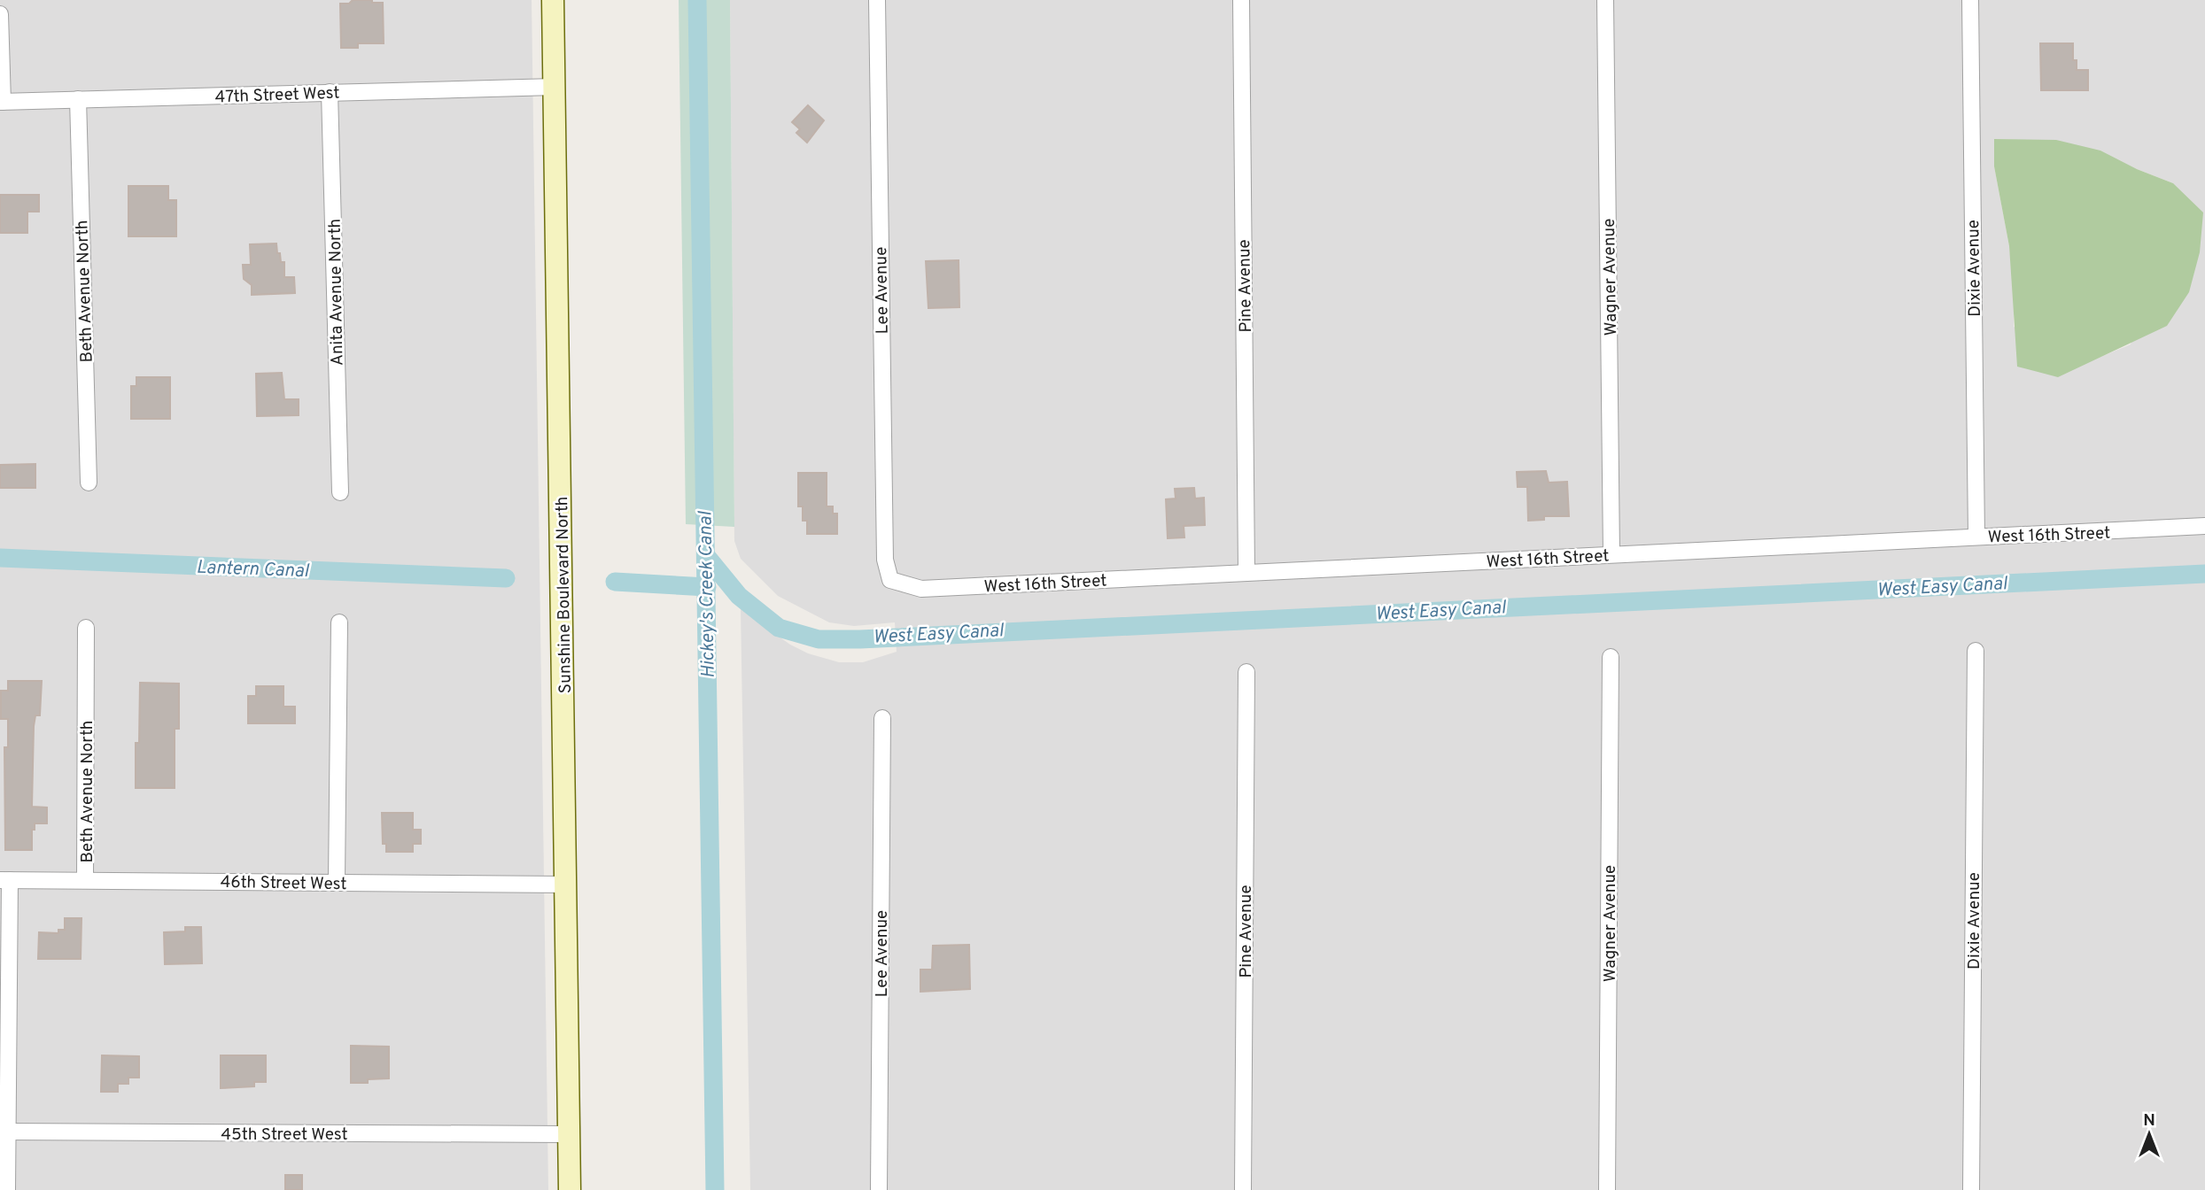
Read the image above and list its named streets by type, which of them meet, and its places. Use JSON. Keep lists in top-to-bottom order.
{
  "streets": {
    "street": [
      "47th Street West",
      "Dixie Avenue",
      "Wagner Avenue",
      "Pine Avenue",
      "Lee Avenue",
      "Beth Avenue North",
      "Anita Avenue North",
      "West 16th Street",
      "Sunshine Boulevard North",
      "46th Street West",
      "45th Street West"
    ]
  },
  "crossings": [
    ["47th Street West", "Beth Avenue North"],
    ["47th Street West", "Anita Avenue North"],
    ["47th Street West", "Sunshine Boulevard North"],
    ["Dixie Avenue", "West 16th Street"],
    ["Wagner Avenue", "West 16th Street"],
    ["Pine Avenue", "West 16th Street"],
    ["Lee Avenue", "West 16th Street"],
    ["Beth Avenue North", "46th Street West"],
    ["Sunshine Boulevard North", "46th Street West"],
    ["Sunshine Boulevard North", "45th Street West"]
  ],
  "water": ["Lantern Canal", "West Easy Canal", "Hickey's Creek Canal"],
  "north": "top"
}
